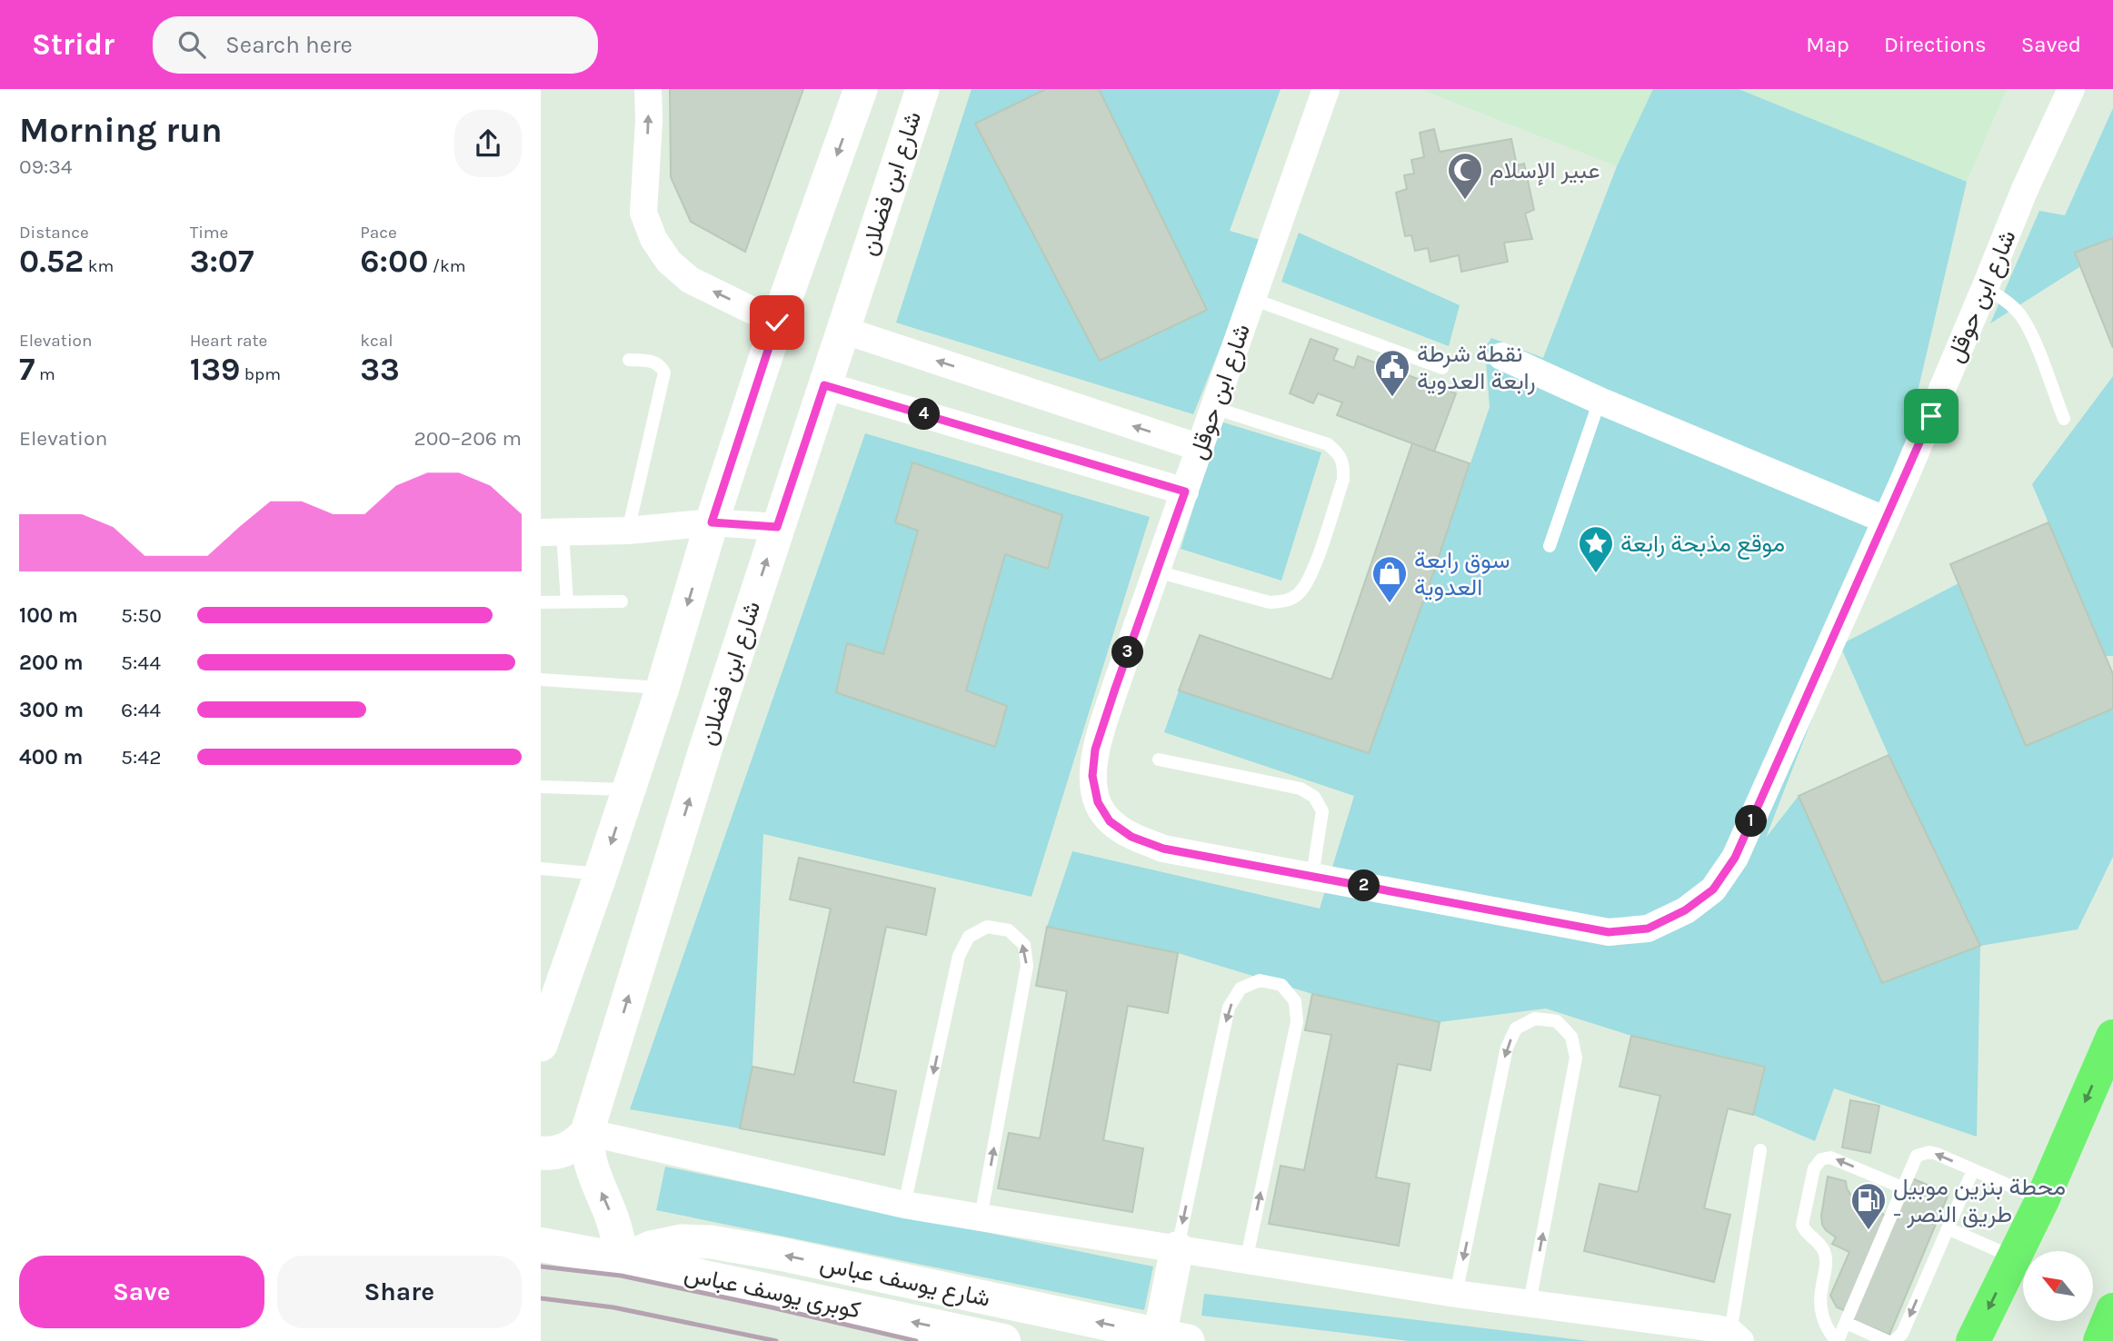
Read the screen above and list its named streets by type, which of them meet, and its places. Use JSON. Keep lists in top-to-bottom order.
{
  "streets": {
    "main road": ["كوبرى يوسف عباس"],
    "street": ["شارع ابن فضلان", "شارع ابن حوقل", "شارع يوسف عباس"]
  },
  "crossings": [
    ["شارع ابن فضلان", "شارع يوسف عباس"],
    ["شارع ابن فضلان", "كوبرى يوسف عباس"],
    ["شارع يوسف عباس", "كوبرى يوسف عباس"]
  ],
  "one_way": ["كوبرى يوسف عباس"],
  "places": {
    "mosque": ["عبير الإسلام"],
    "public building": ["نقطة شرطة رابعة العدوية"],
    "place": ["موقع مذبحة رابعة"],
    "shop": ["سوق رابعة العدوية"],
    "fuel station": ["محطة بنزين موبيل - طريق النصر"]
  },
  "north": "top left",
  "page": {
    "header": "Stridr",
    "search": "Search here",
    "nav": ["Map", "Directions", "Saved"],
    "heading": ["Morning run", "09:34"],
    "stats": [
      ["Distance", "0.52 km"],
      ["Time", "3:07"],
      ["Pace", "6:00 /km"],
      ["Elevation", "7 m"],
      ["Heart rate", "139 bpm"],
      ["kcal", "33"]
    ],
    "pins": [
      "4",
      "3",
      "1",
      "2"
    ],
    "chart": ["Elevation", "200–206 m"],
    "list": [
      {
        "name": "100 m",
        "note": "5:50"
      },
      {
        "name": "200 m",
        "note": "5:44"
      },
      {
        "name": "300 m",
        "note": "6:44"
      },
      {
        "name": "400 m",
        "note": "5:42"
      }
    ],
    "buttons": ["Save", "Share"]
  }
}
